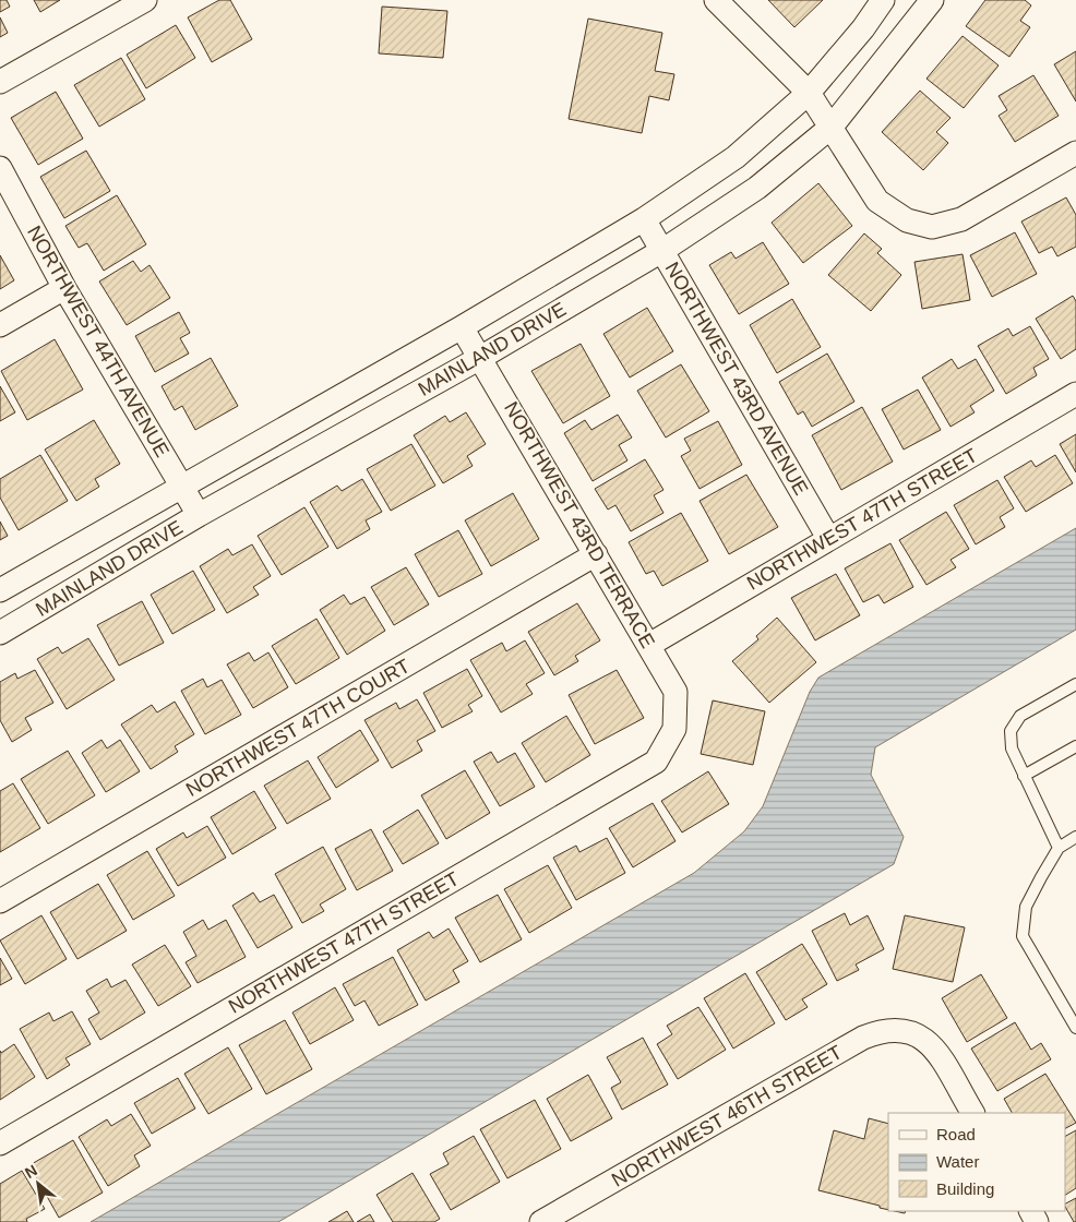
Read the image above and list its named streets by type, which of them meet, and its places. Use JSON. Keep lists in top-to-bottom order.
{
  "streets": {
    "street": [
      "NORTHWEST 44TH AVENUE",
      "MAINLAND DRIVE",
      "NORTHWEST 43RD AVENUE",
      "NORTHWEST 47TH STREET",
      "NORTHWEST 43RD TERRACE",
      "NORTHWEST 47TH COURT",
      "NORTHWEST 46TH STREET"
    ]
  },
  "crossings": [
    ["NORTHWEST 44TH AVENUE", "MAINLAND DRIVE"],
    ["MAINLAND DRIVE", "NORTHWEST 43RD AVENUE"],
    ["MAINLAND DRIVE", "NORTHWEST 43RD TERRACE"],
    ["NORTHWEST 43RD AVENUE", "NORTHWEST 47TH STREET"],
    ["NORTHWEST 47TH STREET", "NORTHWEST 43RD TERRACE"],
    ["NORTHWEST 43RD TERRACE", "NORTHWEST 47TH COURT"]
  ],
  "legend": ["Road", "Water", "Building"],
  "north": "top left"
}
